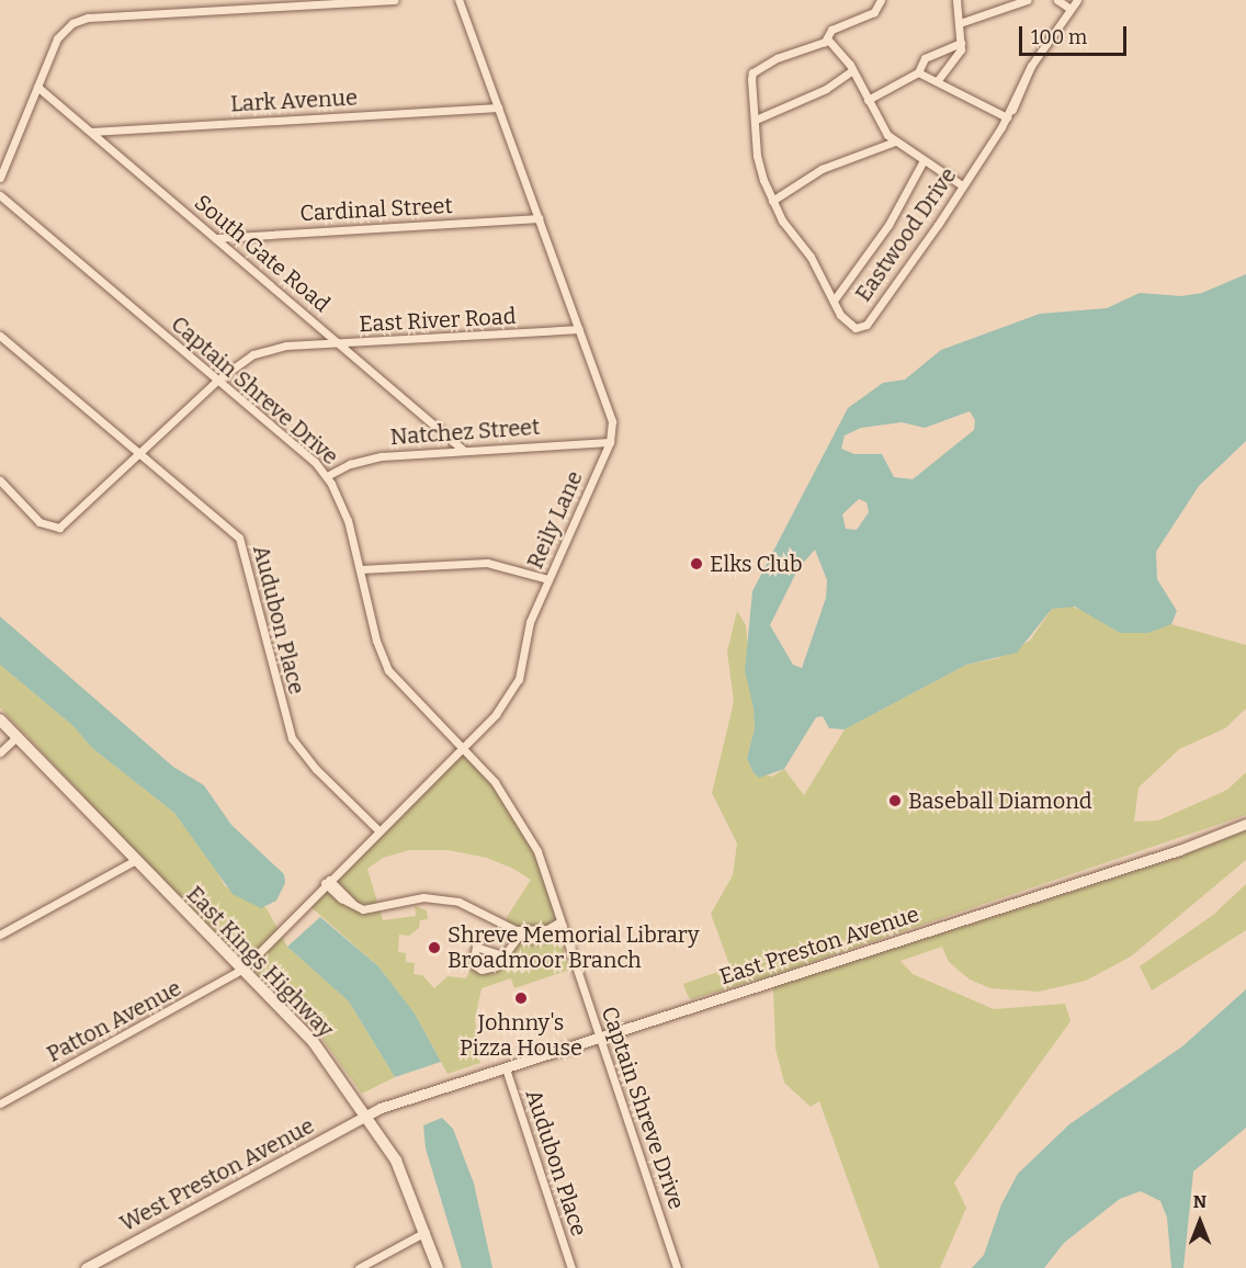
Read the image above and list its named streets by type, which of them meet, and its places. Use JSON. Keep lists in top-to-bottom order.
{
  "streets": {
    "main road": ["East Kings Highway"],
    "street": [
      "Lark Avenue",
      "Cardinal Street",
      "Eastwood Drive",
      "South Gate Road",
      "East River Road",
      "Captain Shreve Drive",
      "Natchez Street",
      "Reily Lane",
      "Audubon Place",
      "East Preston Avenue",
      "Patton Avenue",
      "West Preston Avenue"
    ]
  },
  "crossings": [
    ["Lark Avenue", "South Gate Road"],
    ["Lark Avenue", "Reily Lane"],
    ["Cardinal Street", "South Gate Road"],
    ["Cardinal Street", "Reily Lane"],
    ["South Gate Road", "East River Road"],
    ["South Gate Road", "Natchez Street"],
    ["East River Road", "Captain Shreve Drive"],
    ["East River Road", "Reily Lane"],
    ["East River Road", "Audubon Place"],
    ["Captain Shreve Drive", "Natchez Street"],
    ["Captain Shreve Drive", "Reily Lane"],
    ["Captain Shreve Drive", "East Preston Avenue"],
    ["Natchez Street", "Reily Lane"],
    ["Reily Lane", "Audubon Place"],
    ["Reily Lane", "East Kings Highway"],
    ["Reily Lane", "Patton Avenue"],
    ["Audubon Place", "East Preston Avenue"],
    ["East Preston Avenue", "East Kings Highway"],
    ["East Preston Avenue", "West Preston Avenue"],
    ["East Kings Highway", "Patton Avenue"],
    ["East Kings Highway", "West Preston Avenue"]
  ],
  "places": [
    "Elks Club",
    "Baseball Diamond",
    "Shreve Memorial Library Broadmoor Branch",
    "Johnny's Pizza House"
  ],
  "scale_bar": "100 m",
  "north": "top"
}
